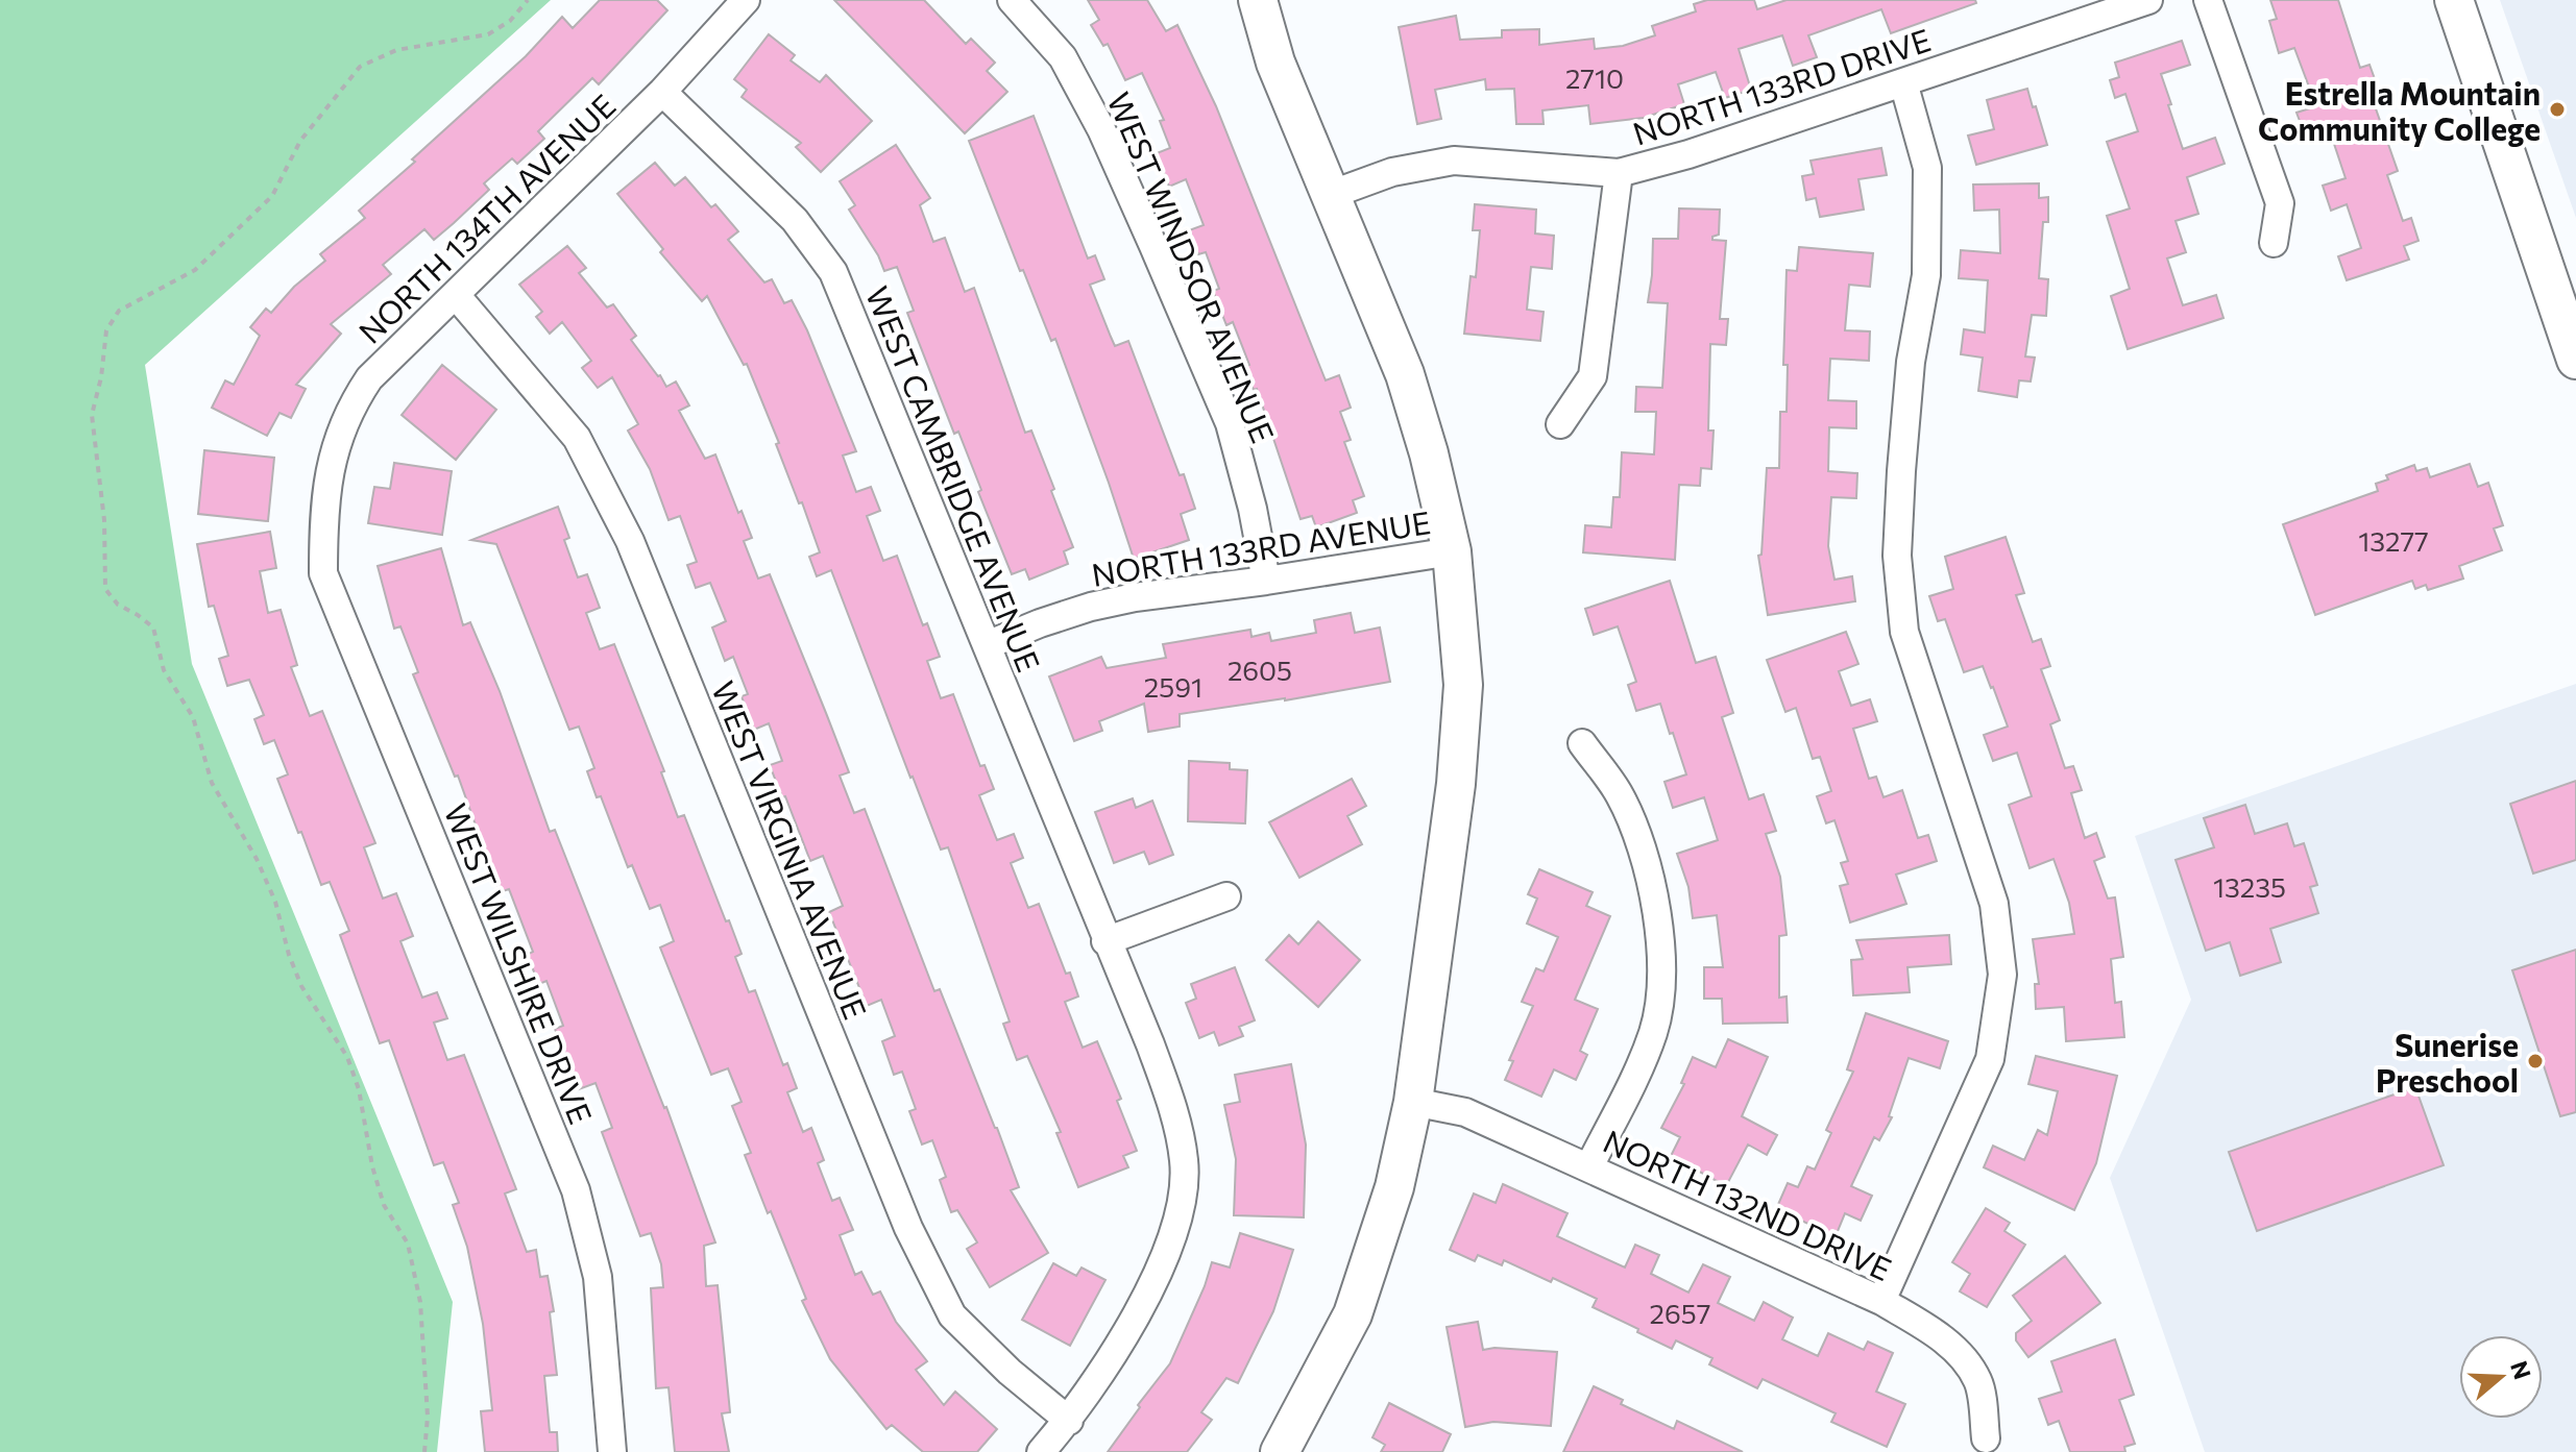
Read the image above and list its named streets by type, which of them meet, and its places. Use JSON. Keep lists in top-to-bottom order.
{
  "streets": {
    "street": [
      "NORTH 133RD DRIVE",
      "NORTH 134TH AVENUE",
      "WEST WINDSOR AVENUE",
      "WEST CAMBRIDGE AVENUE",
      "NORTH 133RD AVENUE",
      "WEST VIRGINIA AVENUE",
      "WEST WILSHIRE DRIVE",
      "NORTH 132ND DRIVE"
    ]
  },
  "crossings": [
    ["NORTH 134TH AVENUE", "WEST CAMBRIDGE AVENUE"],
    ["NORTH 134TH AVENUE", "WEST VIRGINIA AVENUE"],
    ["NORTH 134TH AVENUE", "WEST WILSHIRE DRIVE"],
    ["WEST WINDSOR AVENUE", "NORTH 133RD AVENUE"],
    ["WEST CAMBRIDGE AVENUE", "NORTH 133RD AVENUE"],
    ["WEST CAMBRIDGE AVENUE", "WEST VIRGINIA AVENUE"]
  ],
  "places": ["Estrella Mountain Community College", "Sunerise Preschool"],
  "house_numbers": [
    "2710",
    "13277",
    "2605",
    "2591",
    "13235",
    "2657"
  ],
  "north": "right"
}
